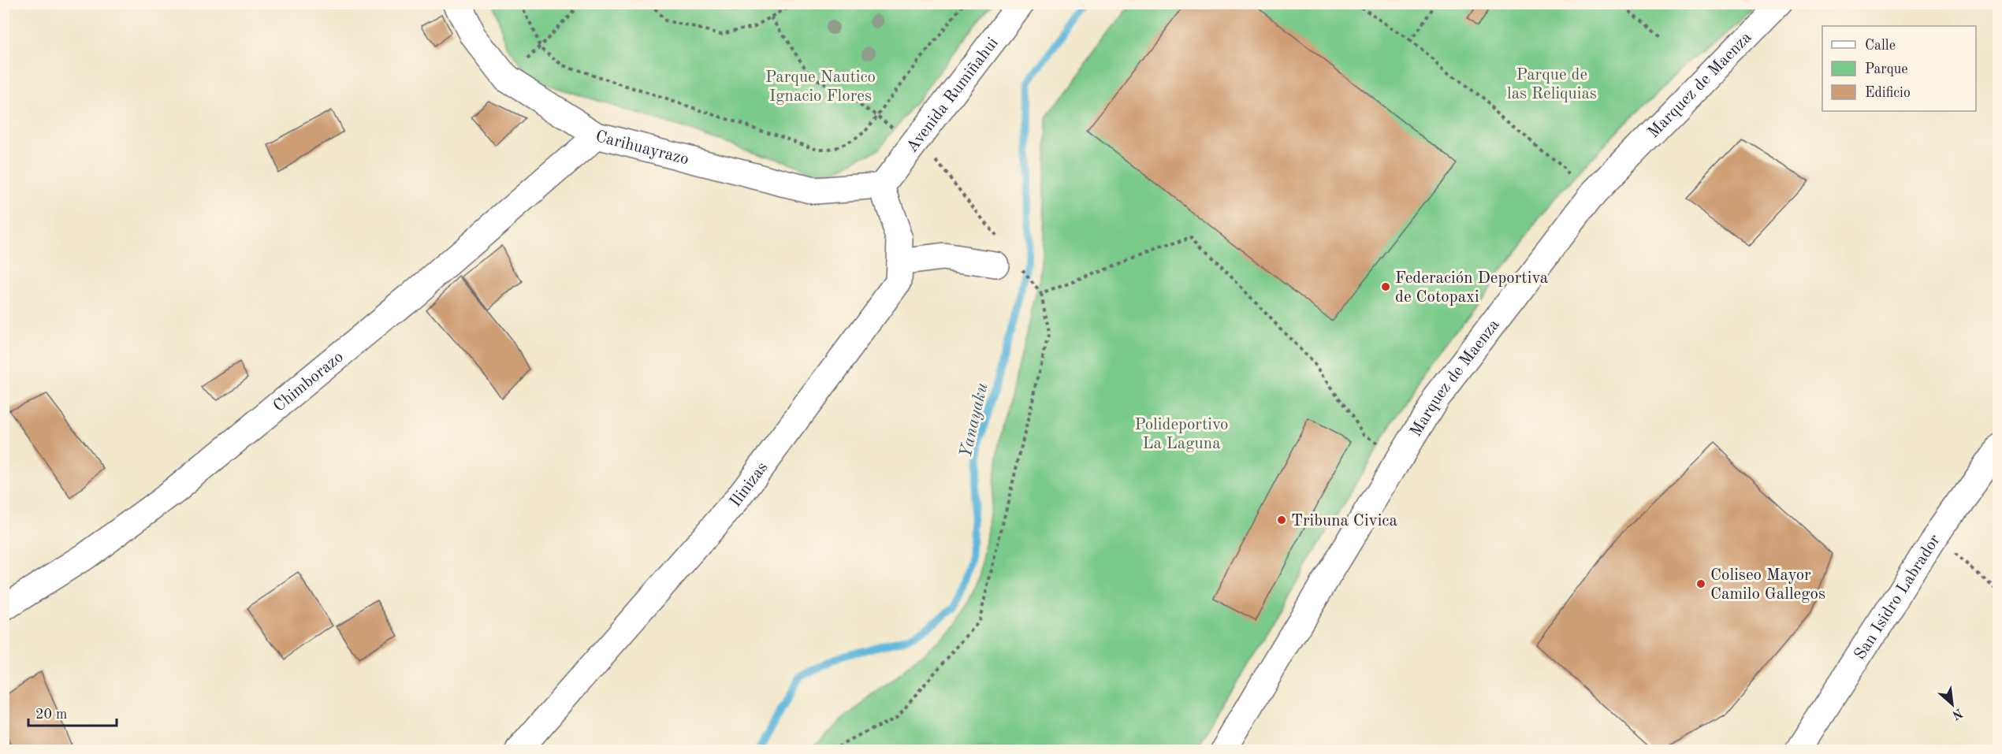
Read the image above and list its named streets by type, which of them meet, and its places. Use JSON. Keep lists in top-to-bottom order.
{
  "streets": {
    "street": [
      "Marquez de Maenza",
      "Avenida Rumiñahui",
      "Carihuayrazo",
      "Chimborazo",
      "Ilinizas",
      "San Isidro Labrador"
    ]
  },
  "crossings": [
    ["Avenida Rumiñahui", "Carihuayrazo"],
    ["Avenida Rumiñahui", "Ilinizas"],
    ["Carihuayrazo", "Chimborazo"],
    ["Carihuayrazo", "Ilinizas"]
  ],
  "water": ["Yanayaku"],
  "parks": ["Parque de las Reliquias", "Parque Nautico Ignacio Flores", "Polideportivo La Laguna"],
  "places": ["Federación Deportiva de Cotopaxi", "Tribuna Civica", "Coliseo Mayor Camilo Gallegos"],
  "legend": ["Calle", "Parque", "Edificio"],
  "scale_bar": "20 m",
  "north": "bottom right"
}
